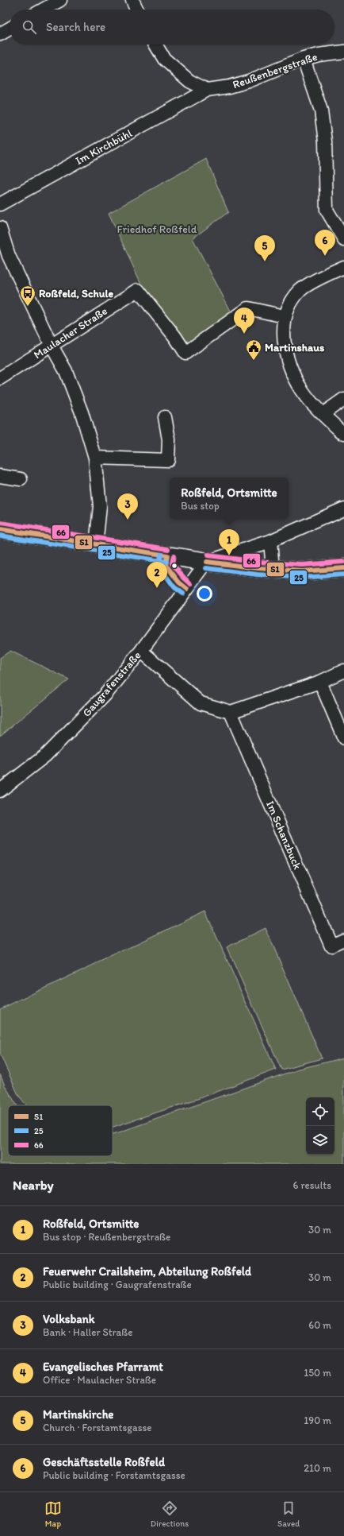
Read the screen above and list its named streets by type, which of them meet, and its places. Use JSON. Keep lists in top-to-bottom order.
{
  "streets": {
    "street": [
      "Reußenbergstraße",
      "Im Kirchbühl",
      "Maulacher Straße",
      "Gaugrafenstraße",
      "Im Schanzbuck"
    ]
  },
  "crossings": [
    ["Reußenbergstraße", "Im Kirchbühl"]
  ],
  "parks": ["Friedhof Roßfeld"],
  "places": {
    "bus stop": ["Roßfeld, Schule"],
    "public building": ["Martinshaus"]
  },
  "lines": ["transit line 66", "transit line S1", "transit line 25"],
  "legend": ["S1", "25", "66"],
  "page": {
    "search": "Search here",
    "pins": [
      "6",
      "5",
      "4",
      "3",
      "1",
      "2"
    ],
    "popup": ["Roßfeld, Ortsmitte", "Bus stop"],
    "heading": ["Nearby", "6 results"],
    "list": [
      {
        "mark": "1",
        "name": "Roßfeld, Ortsmitte",
        "note": "Bus stop · Reußenbergstraße",
        "value": "30 m"
      },
      {
        "mark": "2",
        "name": "Feuerwehr Crailsheim, Abteilung Roßfeld",
        "note": "Public building · Gaugrafenstraße",
        "value": "30 m"
      },
      {
        "mark": "3",
        "name": "Volksbank",
        "note": "Bank · Haller Straße",
        "value": "60 m"
      },
      {
        "mark": "4",
        "name": "Evangelisches Pfarramt",
        "note": "Office · Maulacher Straße",
        "value": "150 m"
      },
      {
        "mark": "5",
        "name": "Martinskirche",
        "note": "Church · Forstamtsgasse",
        "value": "190 m"
      },
      {
        "mark": "6",
        "name": "Geschäftsstelle Roßfeld",
        "note": "Public building · Forstamtsgasse",
        "value": "210 m"
      }
    ],
    "nav": ["Map", "Directions", "Saved"]
  }
}
